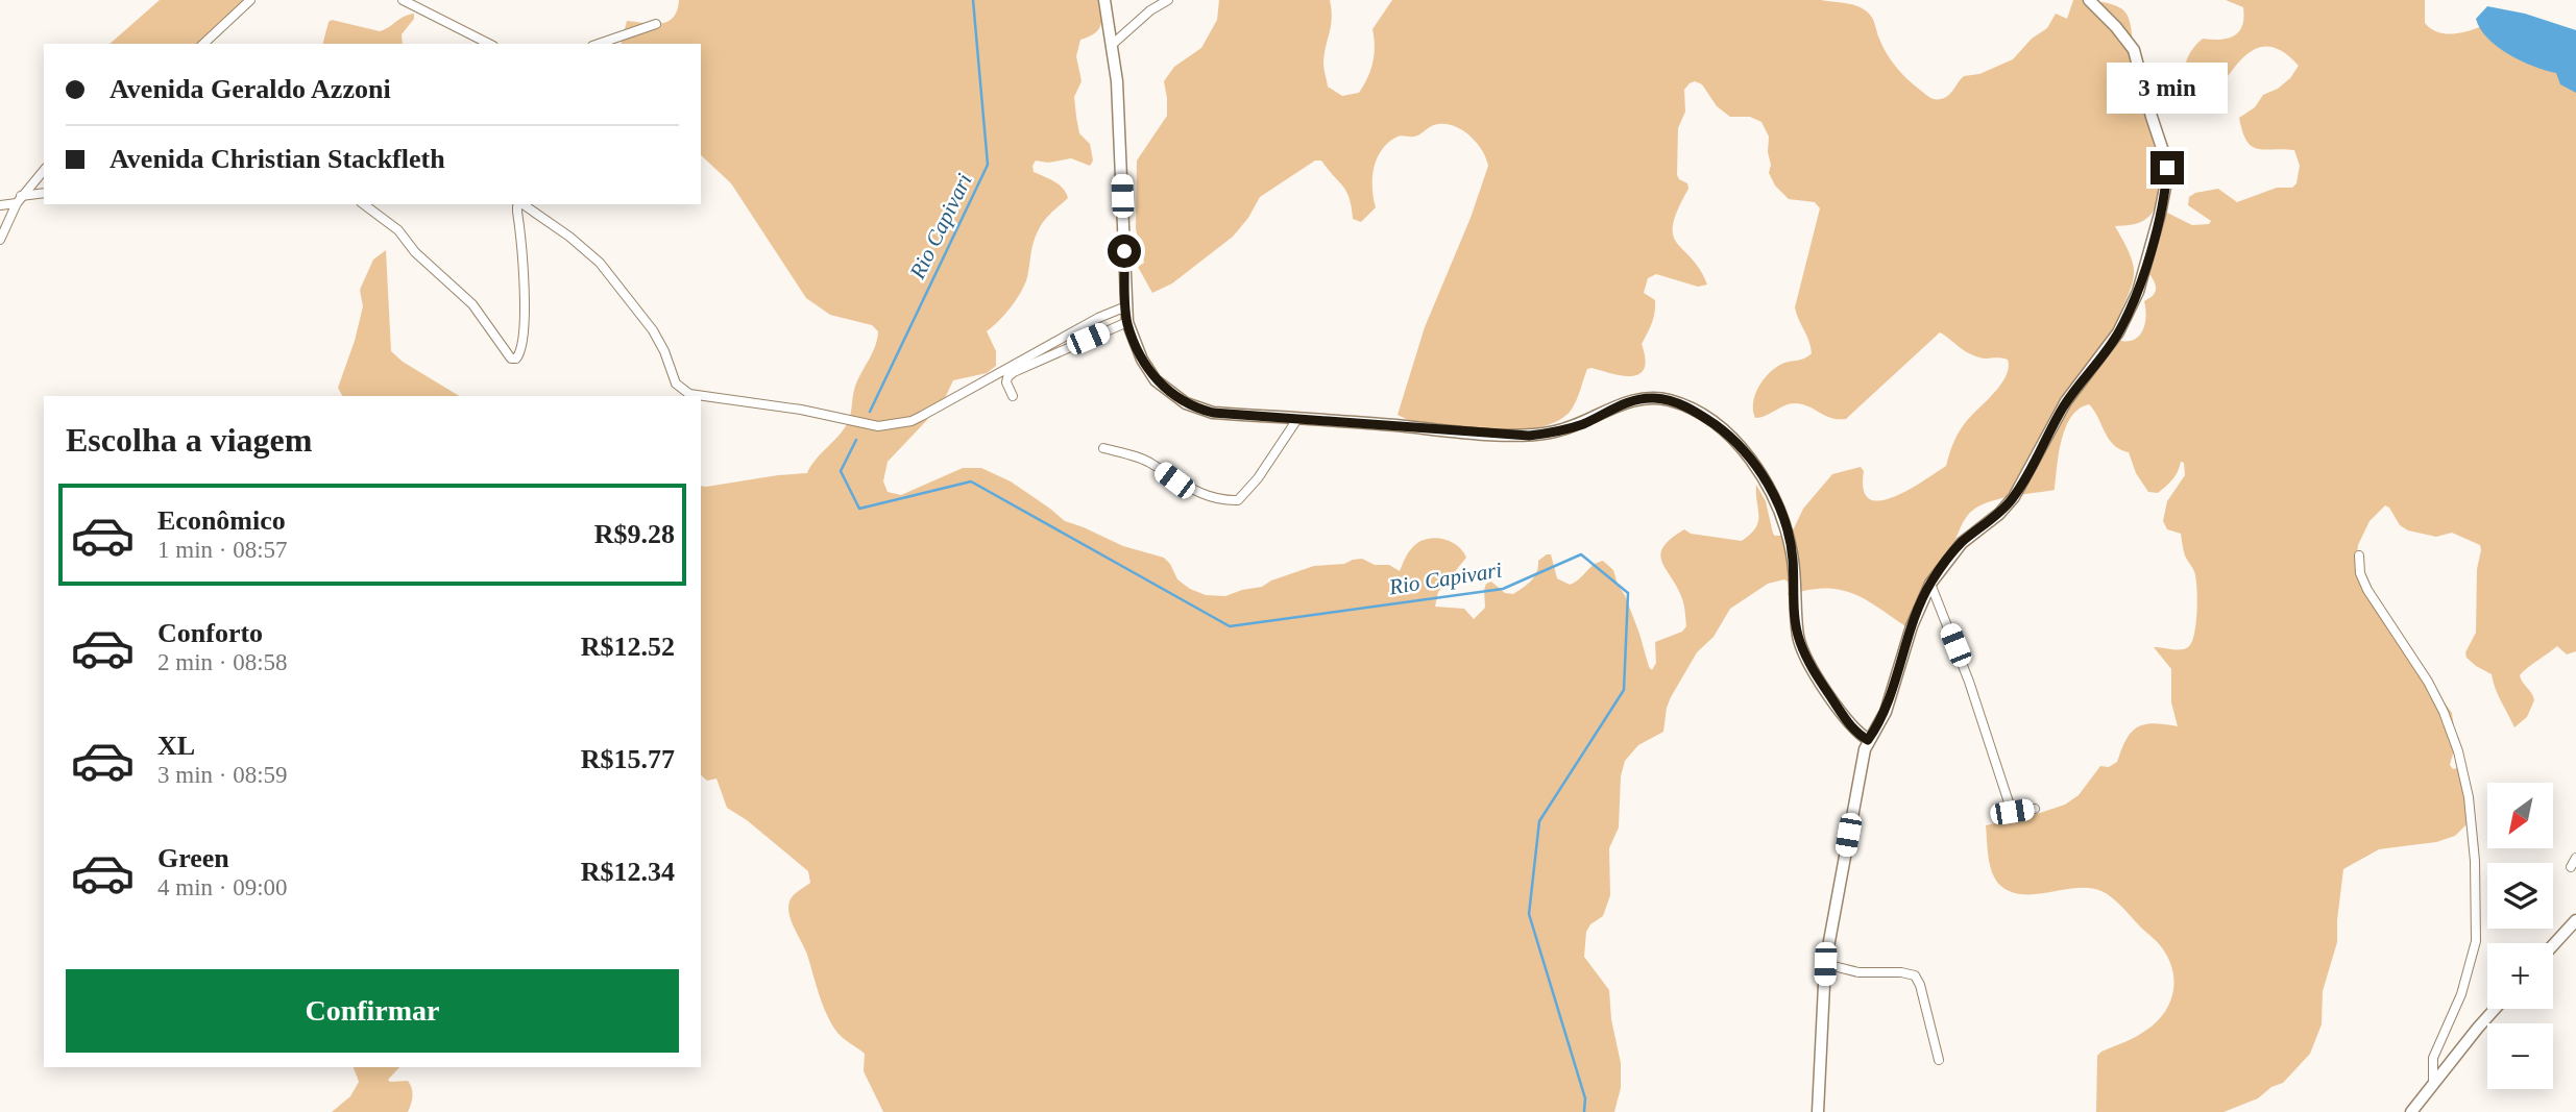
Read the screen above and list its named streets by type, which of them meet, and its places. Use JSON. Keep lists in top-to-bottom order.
{
  "water": ["Rio Capivari"],
  "north": "bottom left",
  "page": {
    "banner": ["Avenida Geraldo Azzoni", "Avenida Christian Stackfleth"],
    "bubble": "3 min",
    "heading": "Escolha a viagem",
    "list": [
      {
        "name": "Econômico",
        "note": "1 min · 08:57",
        "value": "R$9.28"
      },
      {
        "name": "Conforto",
        "note": "2 min · 08:58",
        "value": "R$12.52"
      },
      {
        "name": "XL",
        "note": "3 min · 08:59",
        "value": "R$15.77"
      },
      {
        "name": "Green",
        "note": "4 min · 09:00",
        "value": "R$12.34"
      }
    ],
    "map_buttons": ["+", "−"],
    "buttons": "Confirmar"
  }
}
